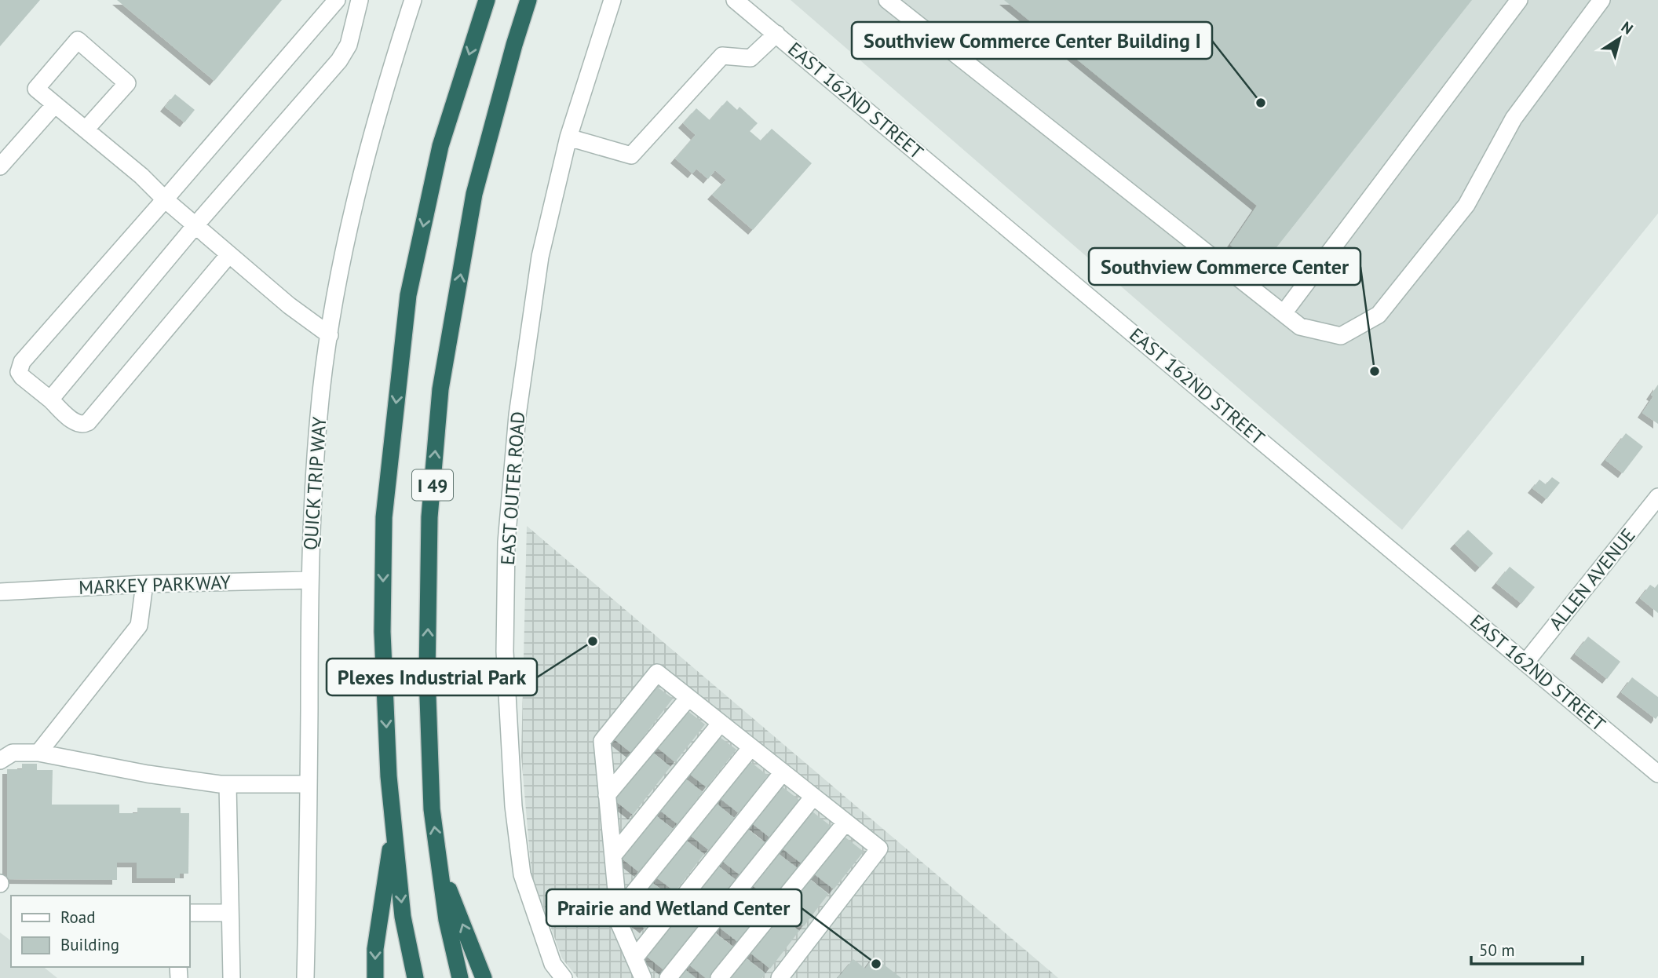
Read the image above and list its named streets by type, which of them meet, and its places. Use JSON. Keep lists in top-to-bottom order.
{
  "streets": {
    "highway": ["I 49"],
    "street": [
      "EAST 162ND STREET",
      "QUICK TRIP WAY",
      "EAST OUTER ROAD",
      "ALLEN AVENUE",
      "MARKEY PARKWAY"
    ]
  },
  "crossings": [
    ["EAST 162ND STREET", "ALLEN AVENUE"],
    ["QUICK TRIP WAY", "MARKEY PARKWAY"]
  ],
  "places": [
    "Southview Commerce Center Building I",
    "Southview Commerce Center",
    "Plexes Industrial Park",
    "Prairie and Wetland Center"
  ],
  "legend": ["Road", "Building"],
  "scale_bar": "50 m",
  "north": "top right"
}
